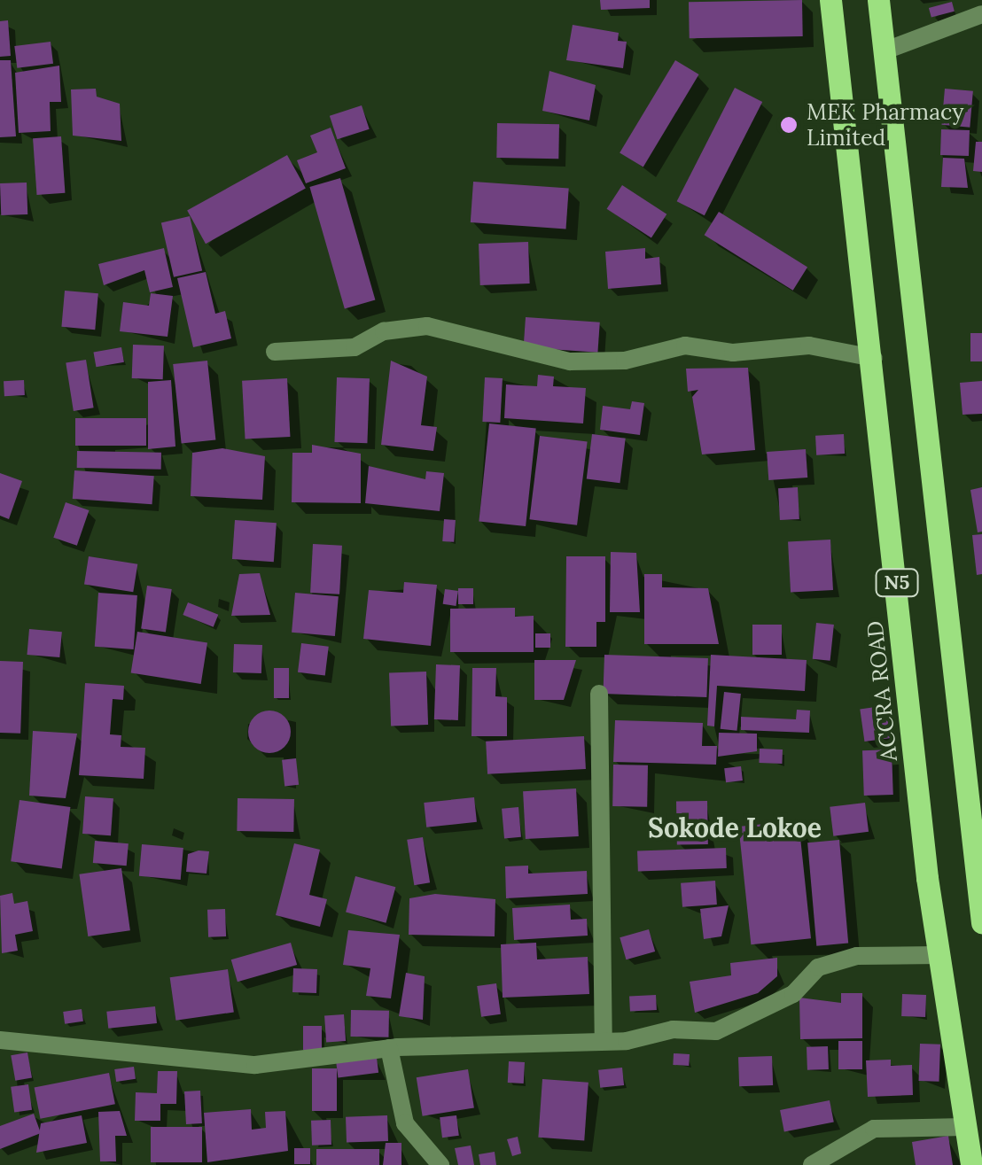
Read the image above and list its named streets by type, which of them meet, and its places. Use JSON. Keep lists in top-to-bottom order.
{
  "streets": {
    "main road": ["N5", "ACCRA ROAD"]
  },
  "districts": ["Sokode Lokoe"],
  "places": ["MEK Pharmacy Limited"]
}
